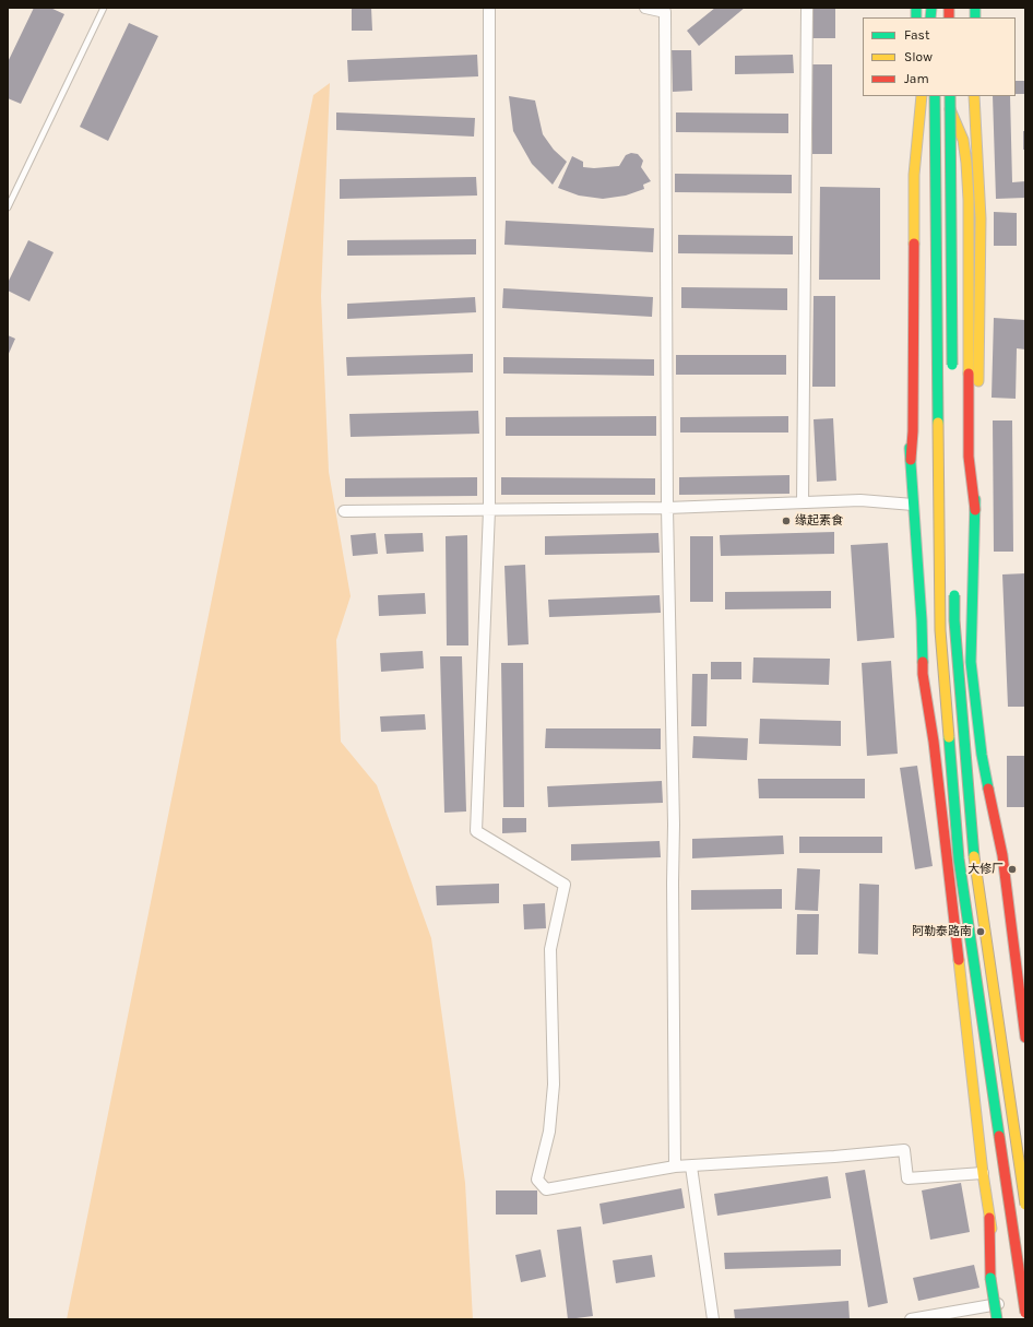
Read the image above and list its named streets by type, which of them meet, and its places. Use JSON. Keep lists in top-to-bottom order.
{
  "places": ["缘起素食", "大修厂", "阿勒泰路南"],
  "legend": ["Fast", "Slow", "Jam"]
}
